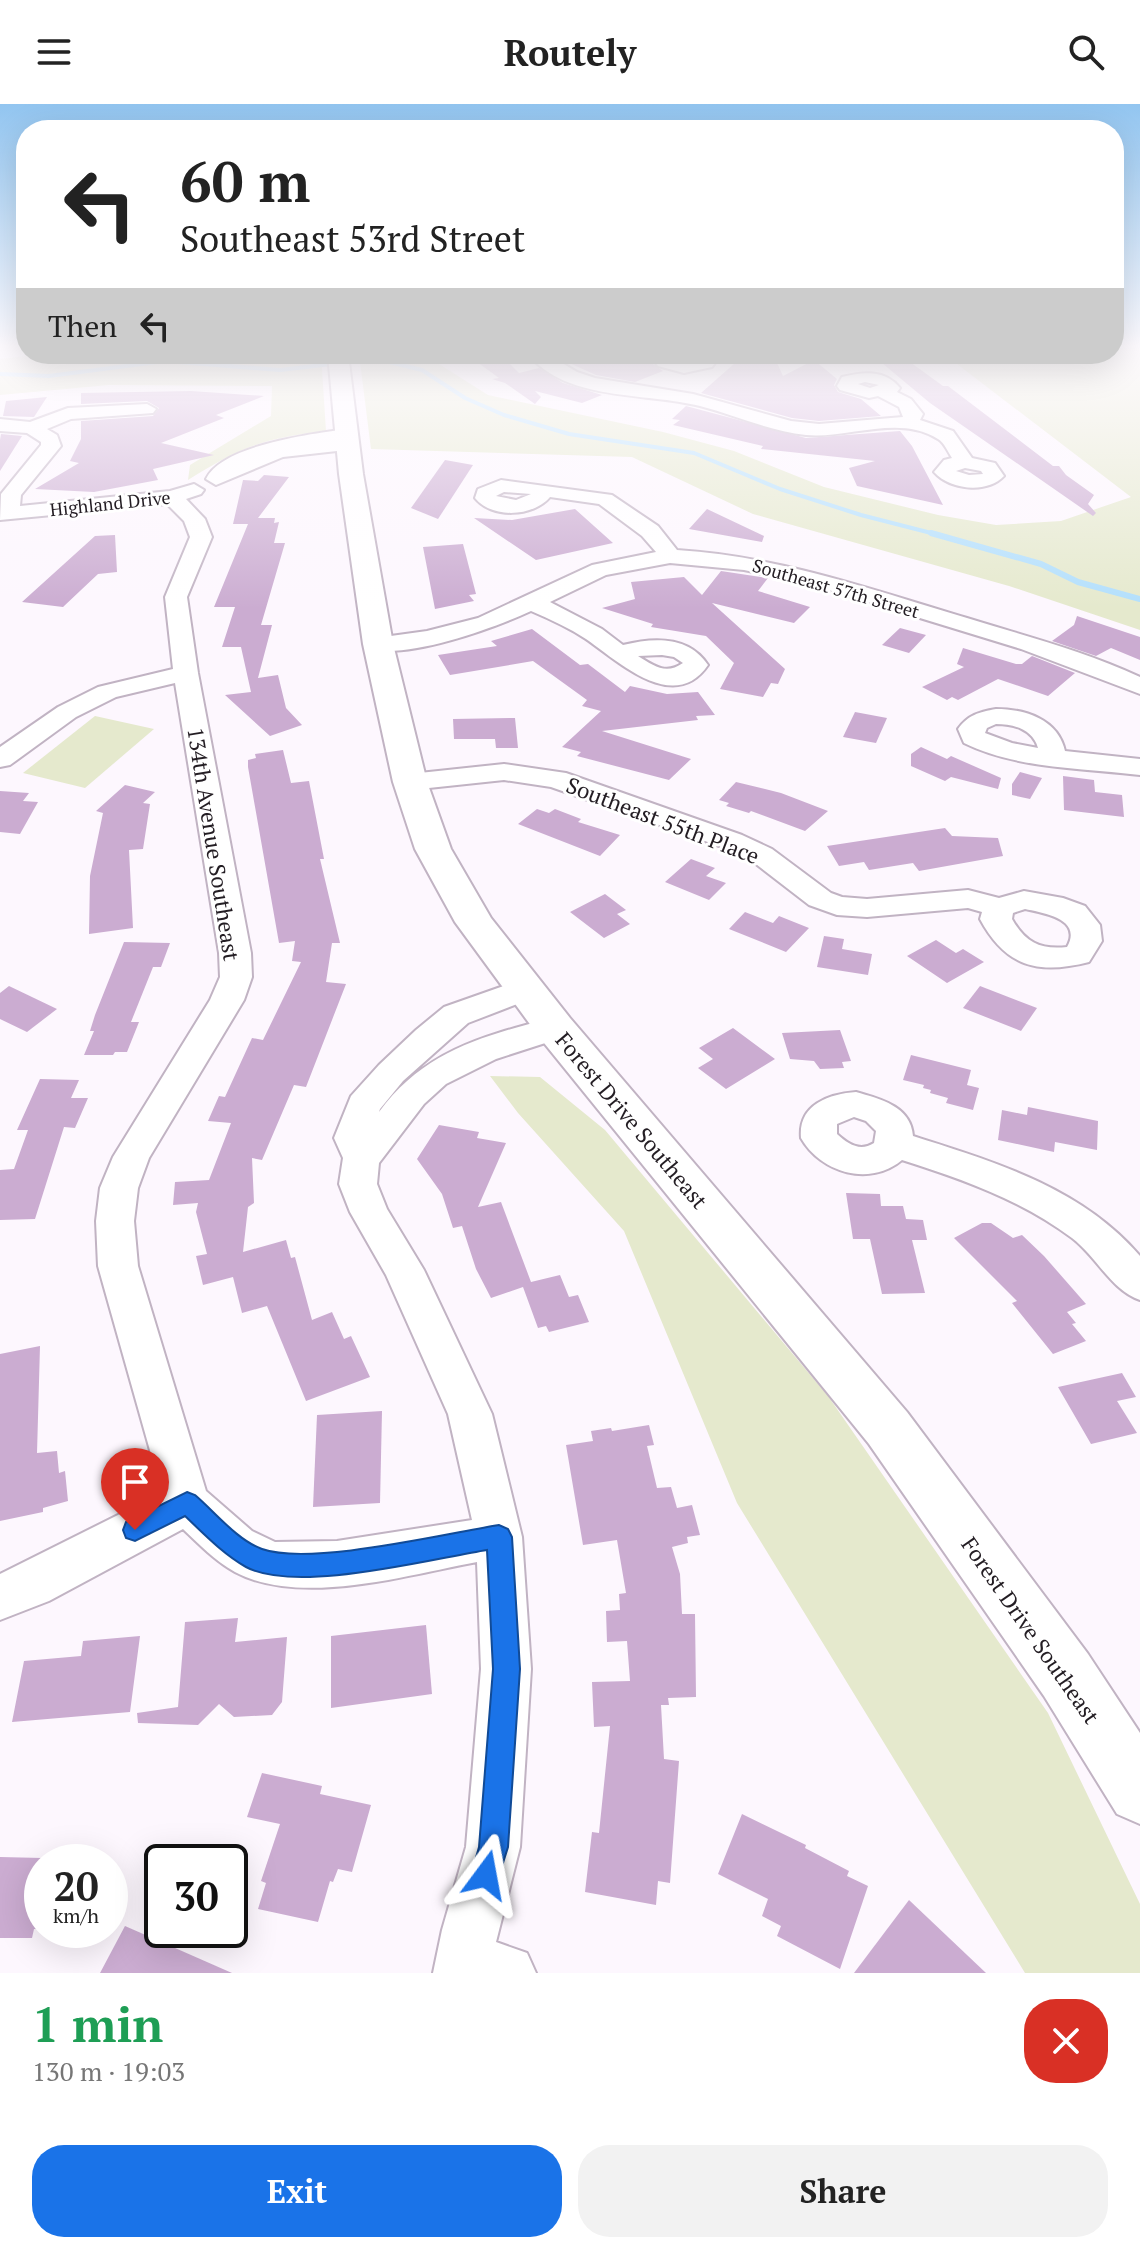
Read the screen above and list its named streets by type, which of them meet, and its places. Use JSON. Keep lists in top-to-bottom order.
{
  "streets": {
    "main road": ["Forest Drive Southeast"],
    "street": [
      "Highland Drive",
      "Southeast 57th Street",
      "Southeast 55th Place",
      "134th Avenue Southeast"
    ]
  },
  "crossings": [
    ["Highland Drive", "134th Avenue Southeast"],
    ["Highland Drive", "Forest Drive Southeast"],
    ["Southeast 57th Street", "Forest Drive Southeast"],
    ["Southeast 55th Place", "Forest Drive Southeast"]
  ],
  "page": {
    "header": "Routely",
    "turn": ["60 m", "Southeast 53rd Street"],
    "then": "Then",
    "speed": "20 km/h",
    "limit": "30",
    "heading": ["1 min", "130 m · 19:03"],
    "buttons": ["Exit", "Share"]
  }
}
